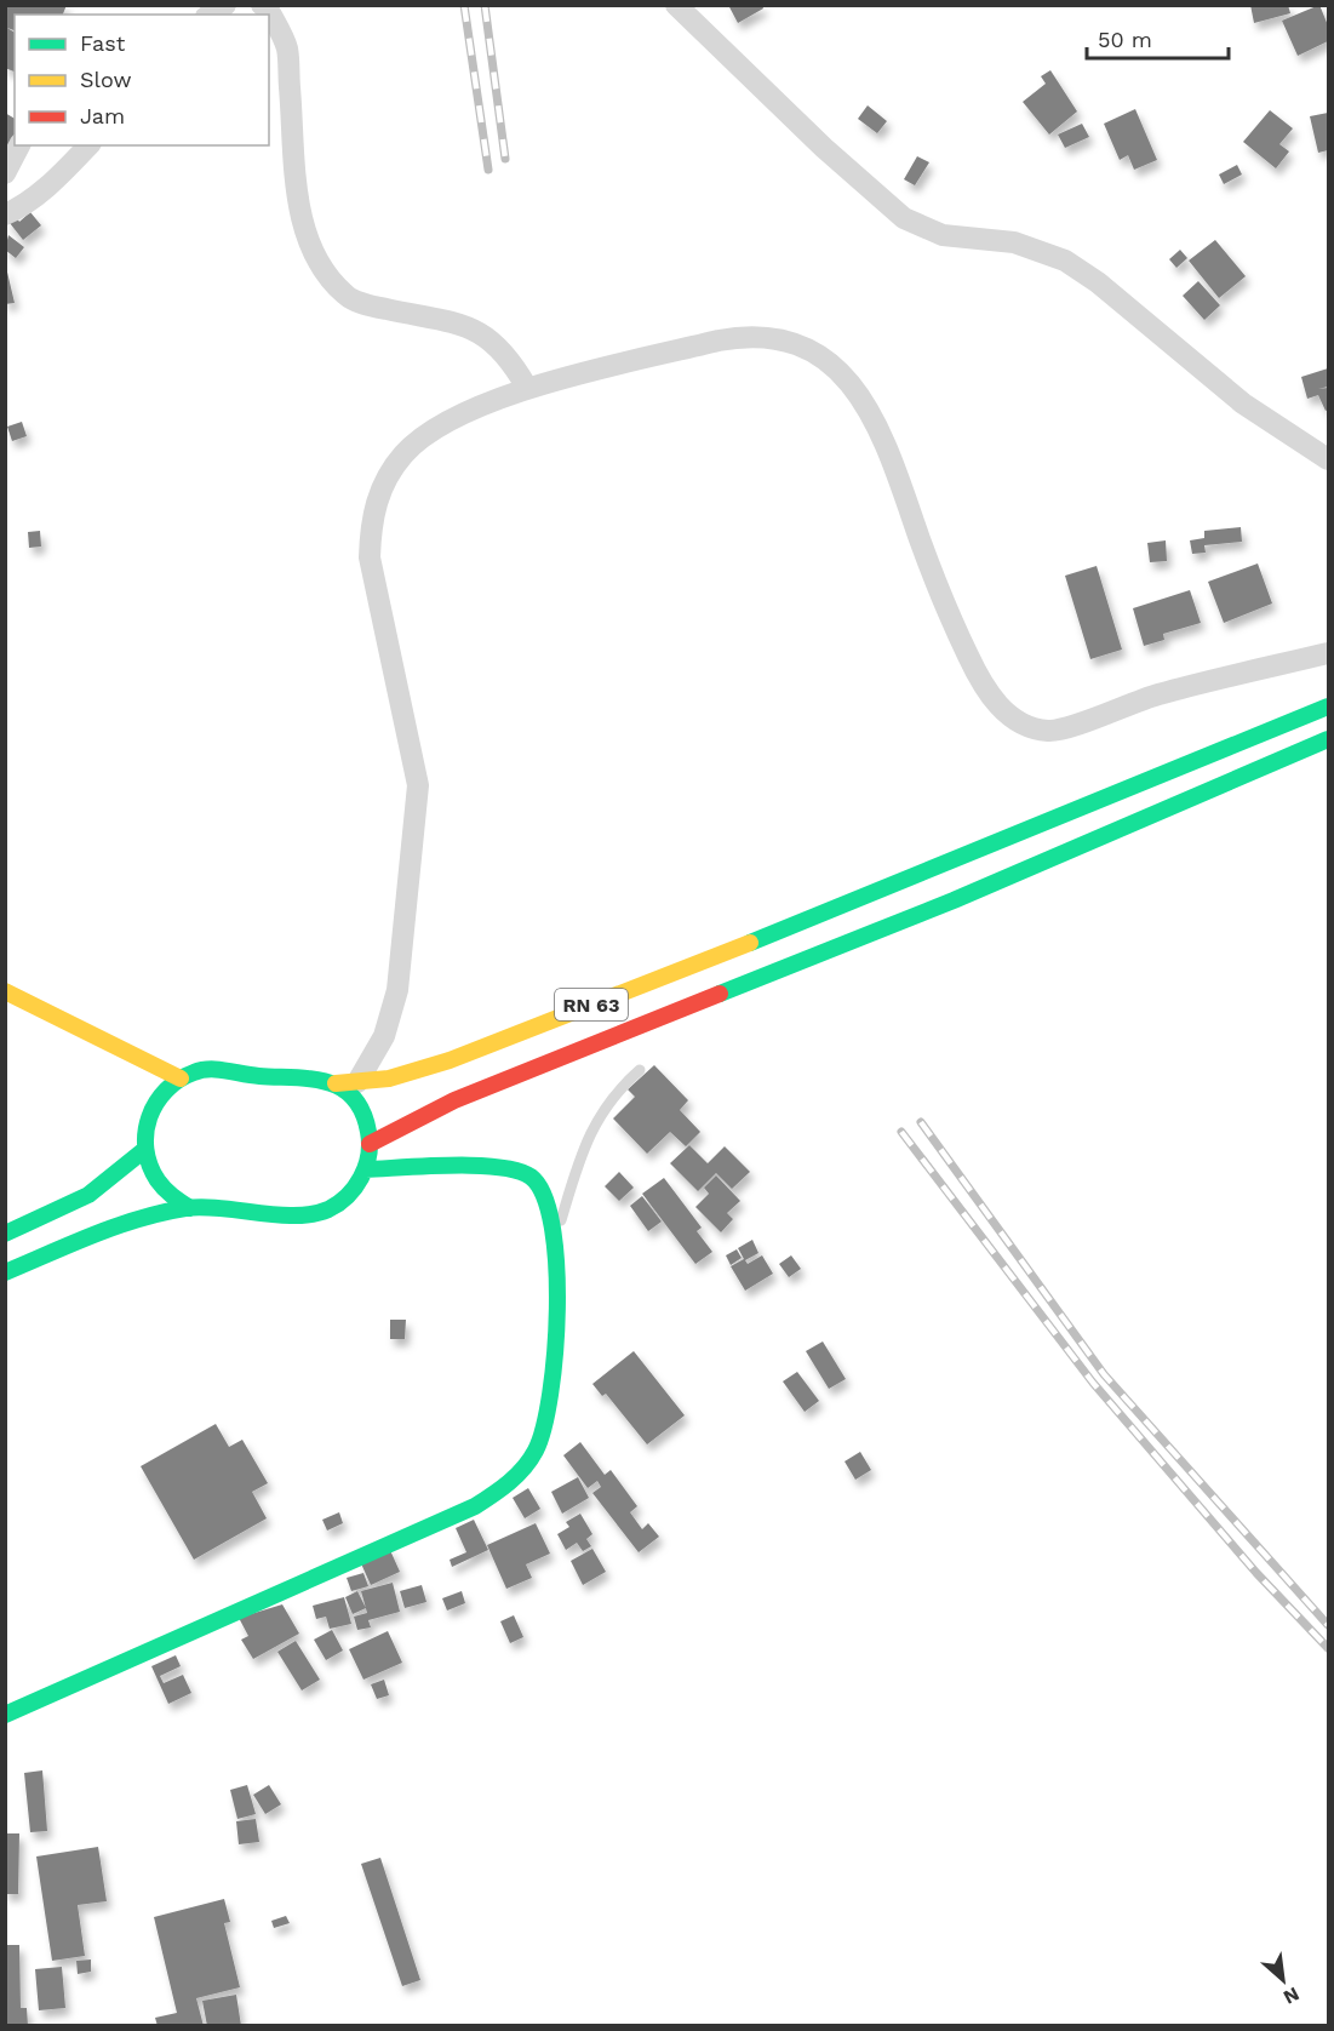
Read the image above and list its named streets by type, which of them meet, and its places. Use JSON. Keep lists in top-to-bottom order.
{
  "streets": {
    "main road": ["RN 63"]
  },
  "legend": ["Fast", "Slow", "Jam"],
  "scale_bar": "50 m",
  "north": "bottom right"
}
